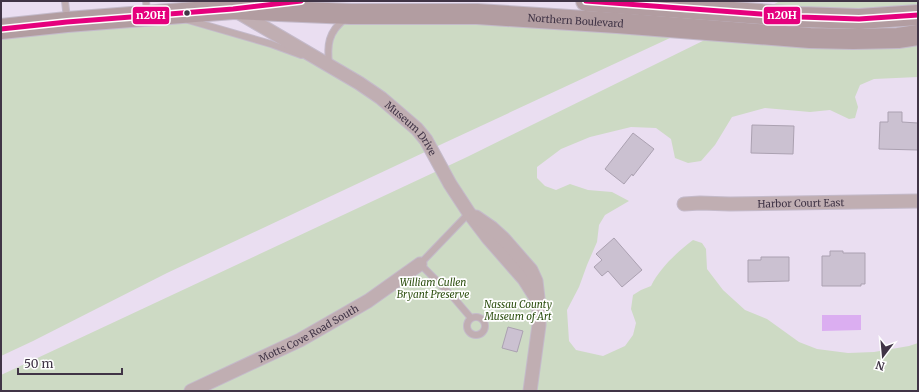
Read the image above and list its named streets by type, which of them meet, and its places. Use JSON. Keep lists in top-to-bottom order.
{
  "streets": {
    "main road": ["Northern Boulevard"],
    "street": ["Museum Drive", "Harbor Court East", "Motts Cove Road South"]
  },
  "crossings": [
    ["Northern Boulevard", "Museum Drive"]
  ],
  "parks": ["William Cullen Bryant Preserve", "Nassau County Museum of Art"],
  "lines": ["transit line n20H"],
  "scale_bar": "50 m",
  "north": "bottom"
}
